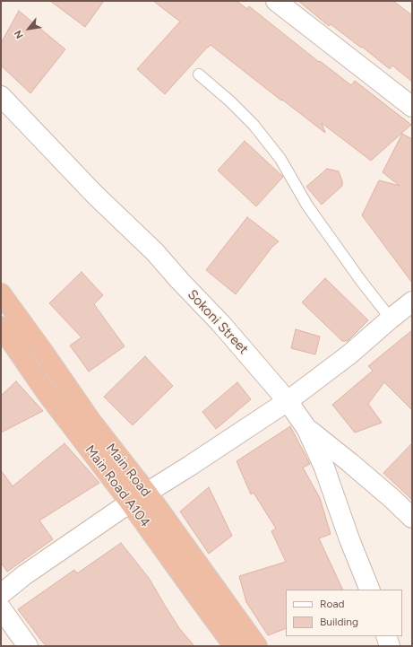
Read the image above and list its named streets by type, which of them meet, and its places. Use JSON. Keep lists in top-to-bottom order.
{
  "streets": {
    "highway": ["Main Road", "Main Road A104"],
    "street": ["Sokoni Street"]
  },
  "legend": ["Road", "Building"],
  "north": "bottom left"
}
